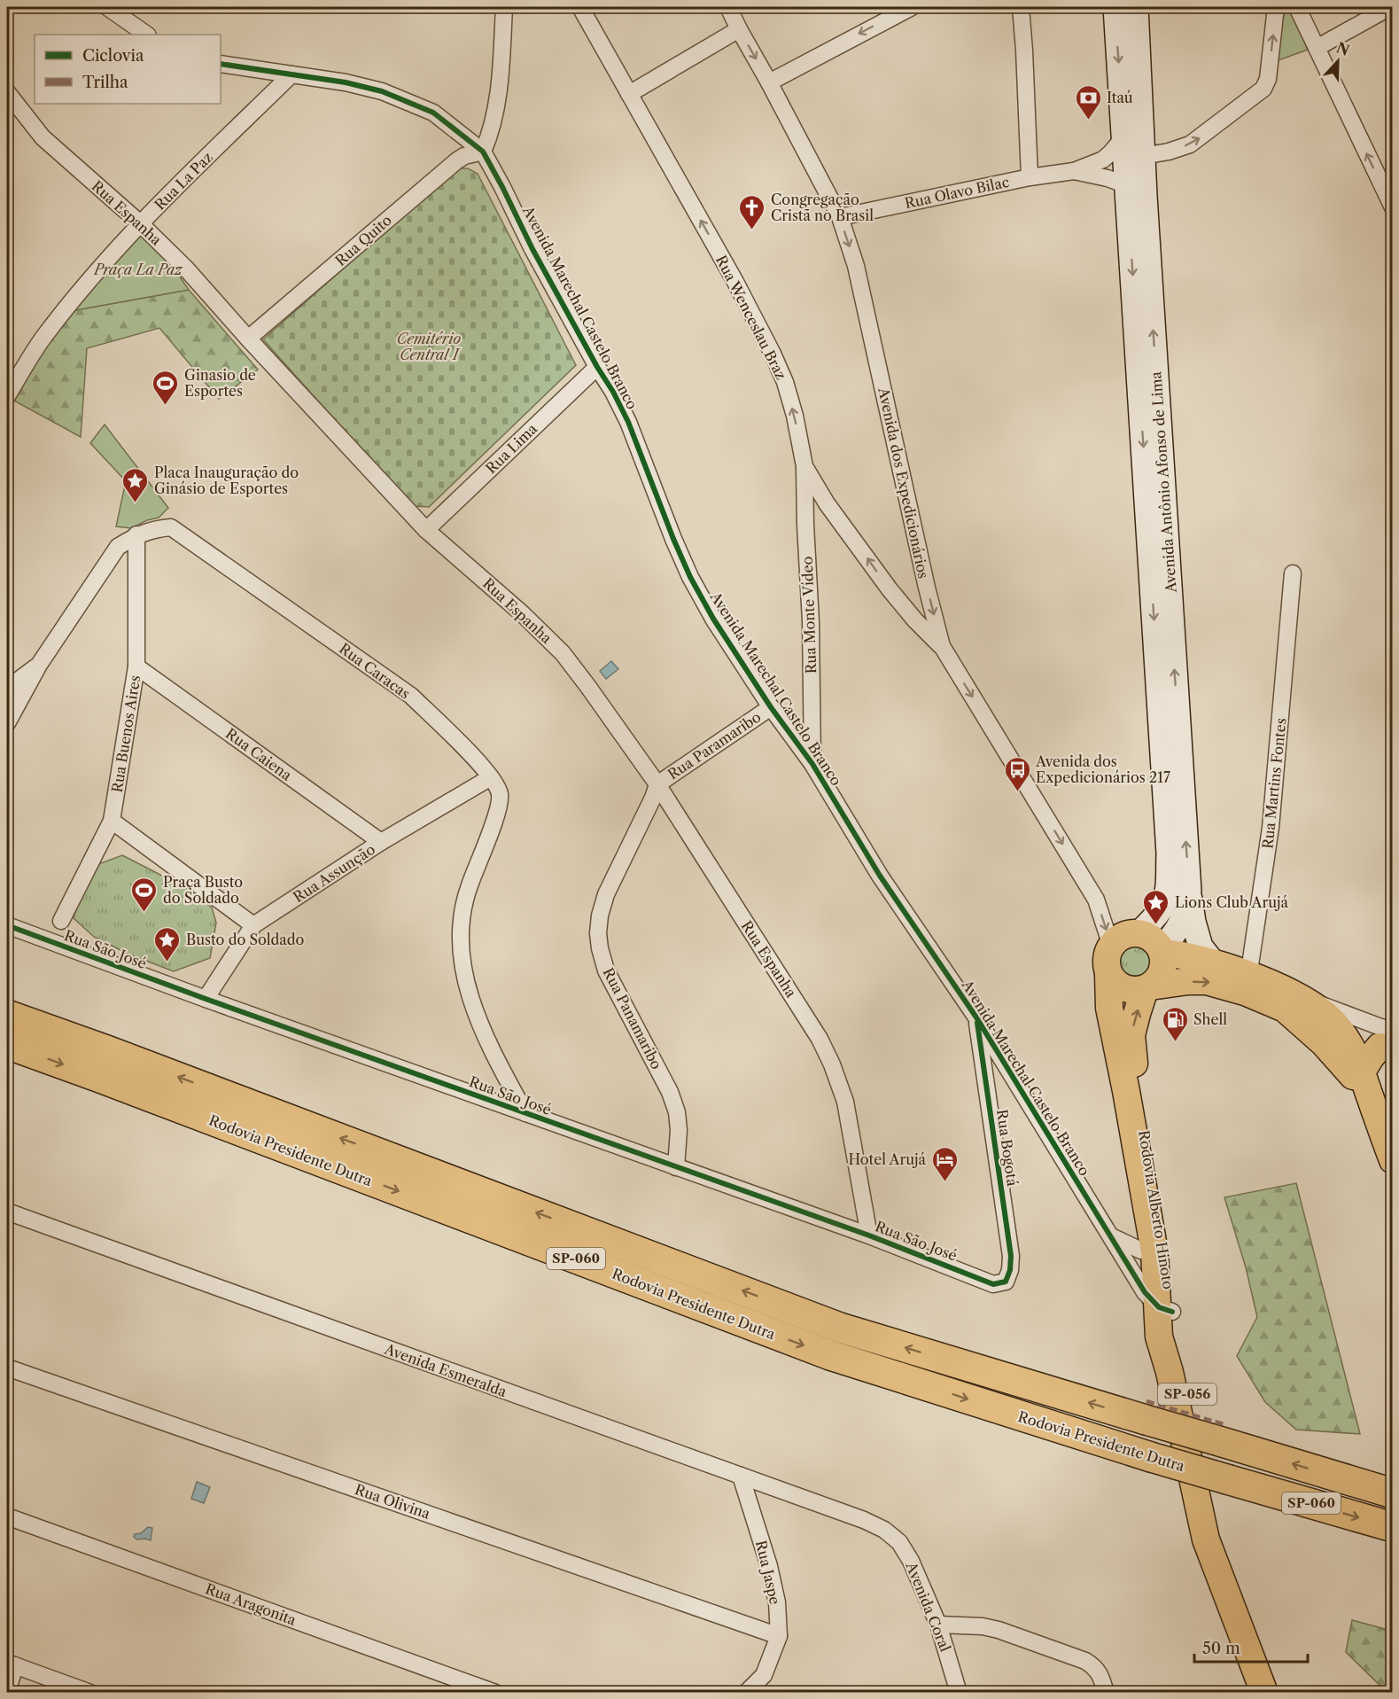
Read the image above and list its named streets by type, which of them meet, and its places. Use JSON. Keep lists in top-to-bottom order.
{
  "streets": {
    "highway": ["Rodovia Presidente Dutra", "SP-060"],
    "main road": ["Avenida Antônio Afonso de Lima", "Rodovia Alberto Hinoto", "SP-056"],
    "street": [
      "Rua La Paz",
      "Rua Olavo Bilac",
      "Rua Espanha",
      "Rua Quito",
      "Avenida Marechal Castelo Branco",
      "Rua Wenceslau Braz",
      "Rua Lima",
      "Avenida dos Expedicionários",
      "Rua Monte Vídeo",
      "Rua Caracas",
      "Rua Buenos Aires",
      "Rua Paramaribo",
      "Rua Caiena",
      "Rua Martins Fontes",
      "Rua Assunção",
      "Rua São José",
      "Rua Panamaribo",
      "Rua Bogotá",
      "Avenida Esmeralda",
      "Rua Olivina",
      "Rua Jaspe",
      "Rua Aragonita",
      "Avenida Coral"
    ]
  },
  "crossings": [
    ["Rua La Paz", "Rua Espanha"],
    ["Rua Olavo Bilac", "Avenida Antônio Afonso de Lima"],
    ["Rua Olavo Bilac", "Avenida dos Expedicionários"],
    ["Rua Espanha", "Rua Quito"],
    ["Rua Espanha", "Rua Lima"],
    ["Rua Espanha", "Rua Paramaribo"],
    ["Rua Espanha", "Rua São José"],
    ["Rua Espanha", "Rua Panamaribo"],
    ["Rua Quito", "Avenida Marechal Castelo Branco"],
    ["Avenida Marechal Castelo Branco", "Rua Lima"],
    ["Avenida Marechal Castelo Branco", "Rua Monte Vídeo"],
    ["Avenida Marechal Castelo Branco", "Rua Paramaribo"],
    ["Avenida Marechal Castelo Branco", "Rua Bogotá"],
    ["Avenida Marechal Castelo Branco", "Rodovia Alberto Hinoto"],
    ["Rua Wenceslau Braz", "Avenida dos Expedicionários"],
    ["Rua Wenceslau Braz", "Rua Monte Vídeo"],
    ["Avenida Antônio Afonso de Lima", "Avenida dos Expedicionários"],
    ["Avenida Antônio Afonso de Lima", "Rodovia Alberto Hinoto"],
    ["Avenida Antônio Afonso de Lima", "SP-056"],
    ["Avenida dos Expedicionários", "Rodovia Alberto Hinoto"],
    ["Avenida dos Expedicionários", "SP-056"],
    ["Rua Caracas", "Rua Buenos Aires"],
    ["Rua Caracas", "Rua Assunção"],
    ["Rua Caracas", "Rua São José"],
    ["Rua Buenos Aires", "Rua Caiena"],
    ["Rua Paramaribo", "Rua Panamaribo"],
    ["Rua Caiena", "Rua Assunção"],
    ["Rua Assunção", "Rua São José"],
    ["Rua São José", "Rua Panamaribo"],
    ["Rua São José", "Rua Bogotá"],
    ["Rodovia Alberto Hinoto", "SP-056"],
    ["Avenida Esmeralda", "Rua Jaspe"],
    ["Avenida Esmeralda", "Avenida Coral"],
    ["Rua Olivina", "Rua Jaspe"]
  ],
  "one_way": ["Rua Wenceslau Braz", "Avenida dos Expedicionários"],
  "parks": ["Praça La Paz", "Cemitério Central I"],
  "places": {
    "bank": ["Itaú"],
    "church": ["Congregação Cristã no Brasil"],
    "sports": ["Ginasio de Esportes", "Praça Busto do Soldado"],
    "place": ["Placa Inauguração do Ginásio de Esportes", "Lions Club Arujá", "Busto do Soldado"],
    "bus stop": ["Avenida dos Expedicionários 217"],
    "fuel station": ["Shell"],
    "hotel": ["Hotel Arujá"]
  },
  "legend": ["Ciclovia", "Trilha"],
  "scale_bar": "50 m",
  "north": "top"
}
